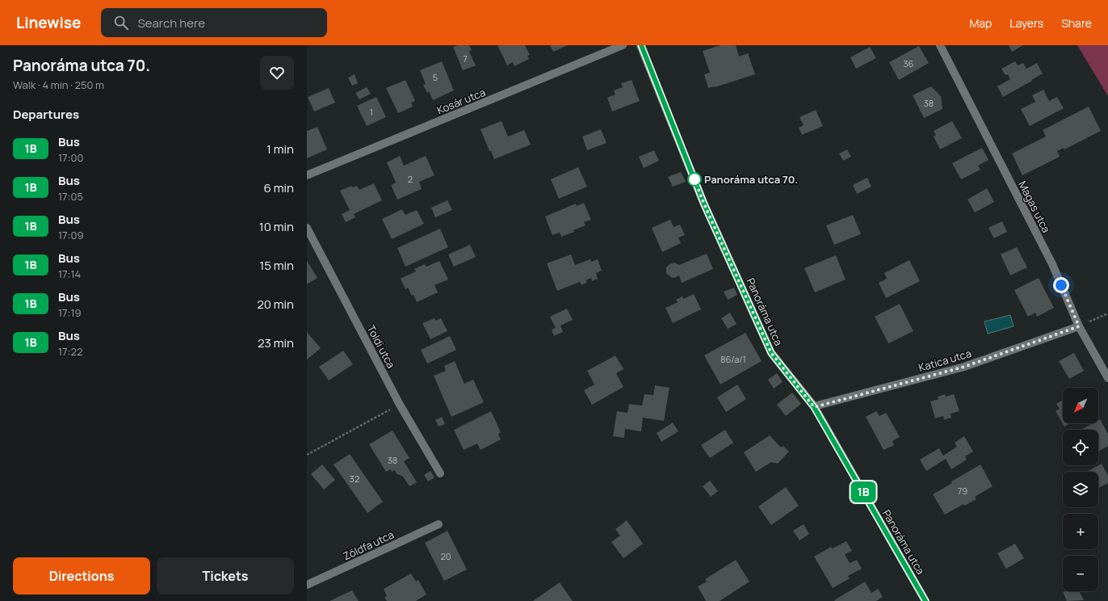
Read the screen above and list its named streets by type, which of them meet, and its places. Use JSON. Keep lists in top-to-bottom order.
{
  "streets": {
    "street": [
      "Kosár utca",
      "Magas utca",
      "Panoráma utca",
      "Toldi utca",
      "Katica utca",
      "Zöldfa utca"
    ]
  },
  "crossings": [
    ["Magas utca", "Katica utca"],
    ["Panoráma utca", "Katica utca"]
  ],
  "places": ["Panoráma utca 70."],
  "lines": ["bus line 1B"],
  "house_numbers": [
    "7",
    "36",
    "5",
    "38",
    "1",
    "2",
    "86/a/1",
    "38",
    "32",
    "79",
    "20"
  ],
  "north": "bottom left",
  "page": {
    "header": "Linewise",
    "search": "Search here",
    "nav": ["Map", "Layers", "Share"],
    "heading": [
      ["Panoráma utca 70.", "Walk · 4 min · 250 m"],
      "Departures"
    ],
    "on_map": "1B",
    "list": [
      {
        "mark": "1B",
        "name": "Bus",
        "note": "17:00",
        "value": "1 min"
      },
      {
        "mark": "1B",
        "name": "Bus",
        "note": "17:05",
        "value": "6 min"
      },
      {
        "mark": "1B",
        "name": "Bus",
        "note": "17:09",
        "value": "10 min"
      },
      {
        "mark": "1B",
        "name": "Bus",
        "note": "17:14",
        "value": "15 min"
      },
      {
        "mark": "1B",
        "name": "Bus",
        "note": "17:19",
        "value": "20 min"
      },
      {
        "mark": "1B",
        "name": "Bus",
        "note": "17:22",
        "value": "23 min"
      }
    ],
    "map_buttons": ["+", "−"],
    "buttons": ["Directions", "Tickets"]
  }
}
